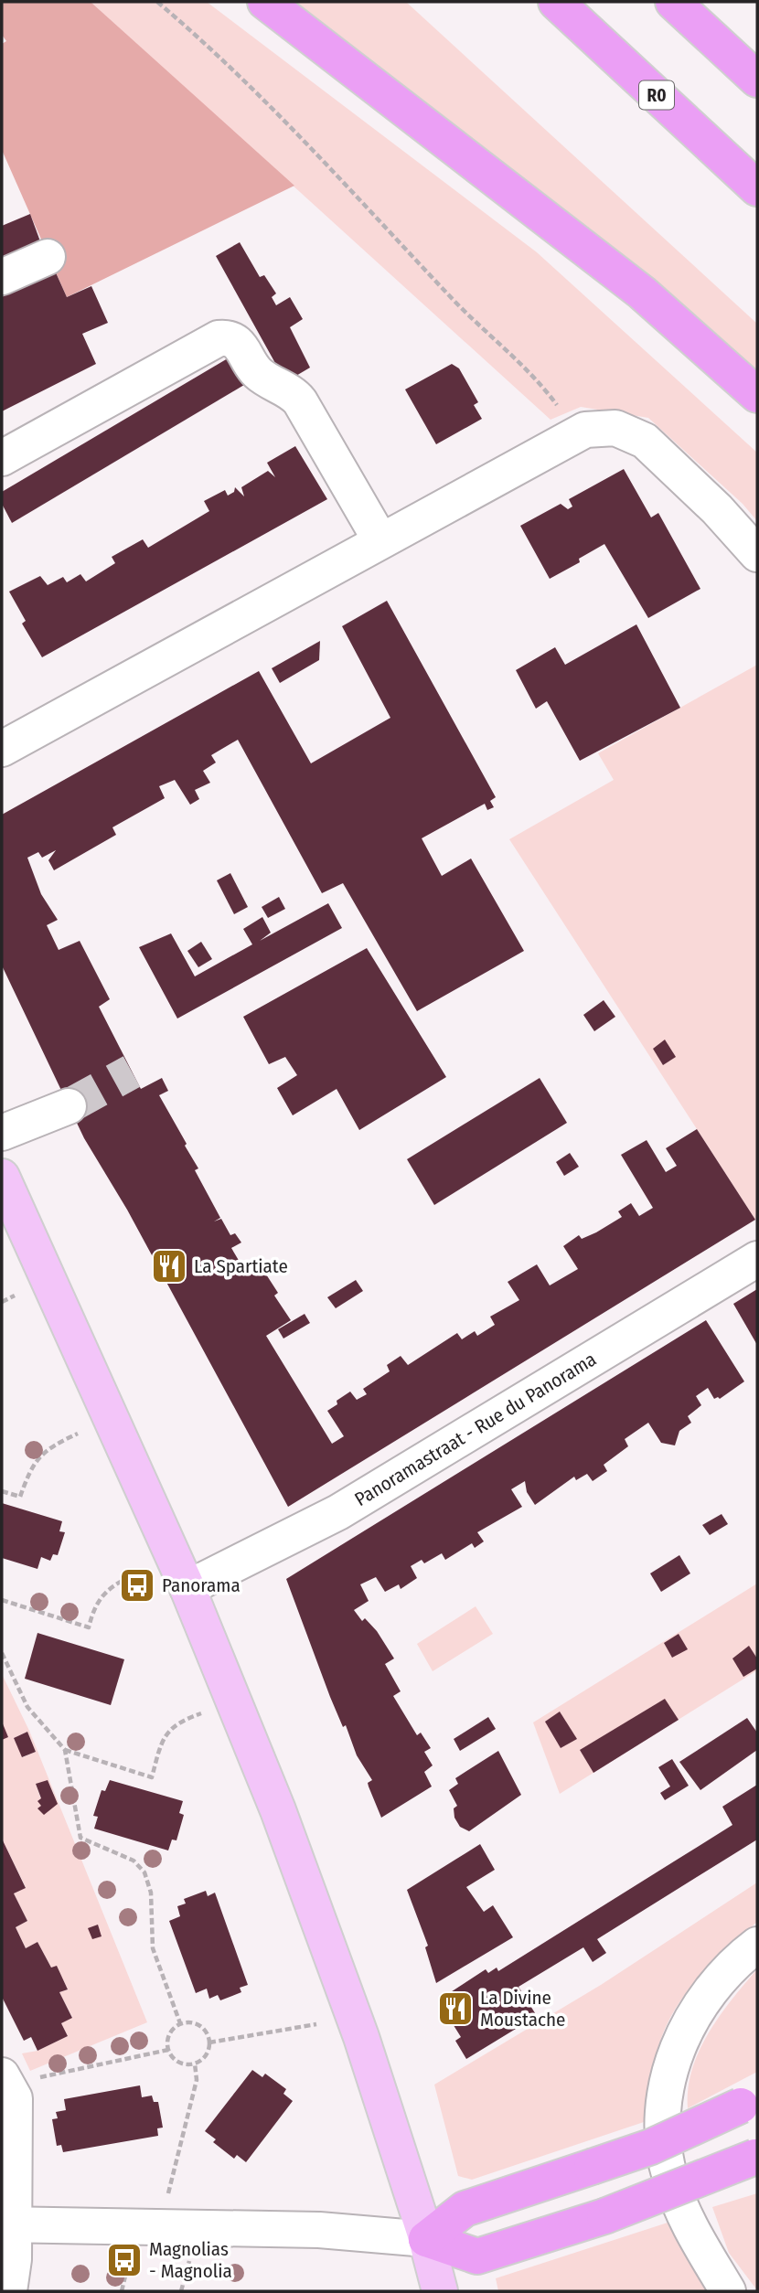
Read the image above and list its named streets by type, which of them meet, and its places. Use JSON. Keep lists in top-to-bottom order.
{
  "streets": {
    "highway": ["R0"],
    "street": ["Panoramastraat - Rue du Panorama"]
  },
  "places": {
    "restaurant": ["La Spartiate", "La Divine Moustache"],
    "bus stop": ["Panorama", "Magnolias - Magnolia"]
  }
}
